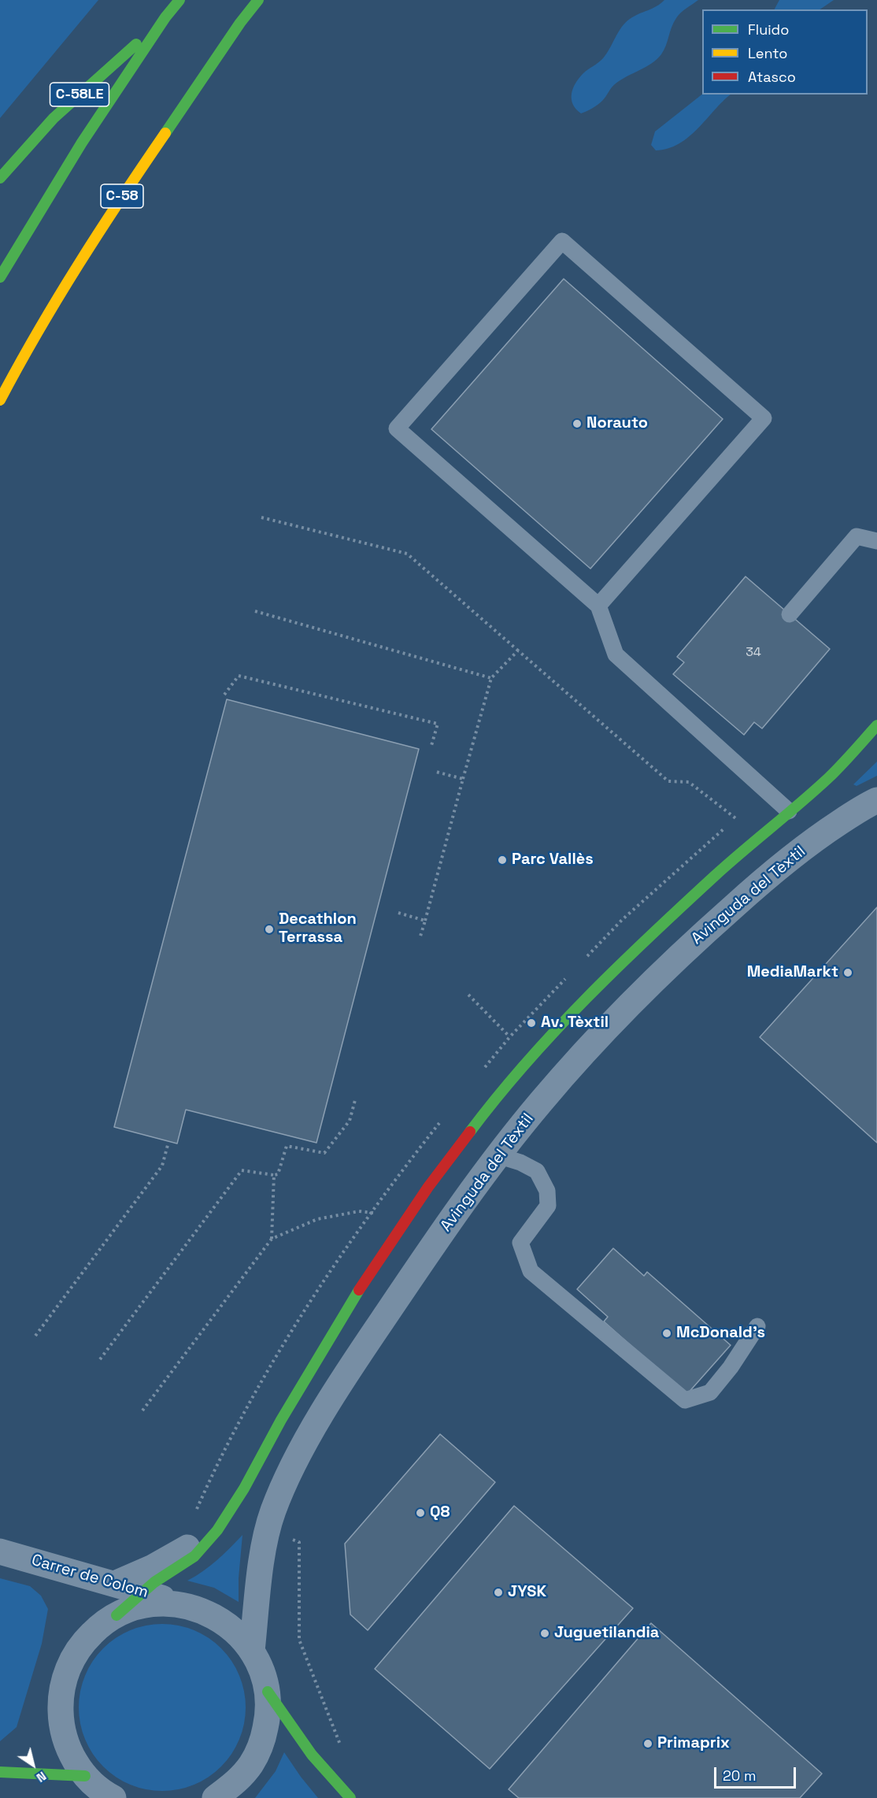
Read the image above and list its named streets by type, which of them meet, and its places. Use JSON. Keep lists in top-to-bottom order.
{
  "streets": {
    "main road": ["C-58LE", "C-58"],
    "street": ["Avinguda del Tèxtil", "Carrer de Colom"]
  },
  "places": [
    "Norauto",
    "Parc Vallès",
    "Decathlon Terrassa",
    "MediaMarkt",
    "Av. Tèxtil",
    "McDonald's",
    "Q8",
    "JYSK",
    "Juguetilandia",
    "Primaprix"
  ],
  "house_numbers": ["34"],
  "legend": ["Fluido", "Lento", "Atasco"],
  "scale_bar": "20 m",
  "north": "bottom right"
}
